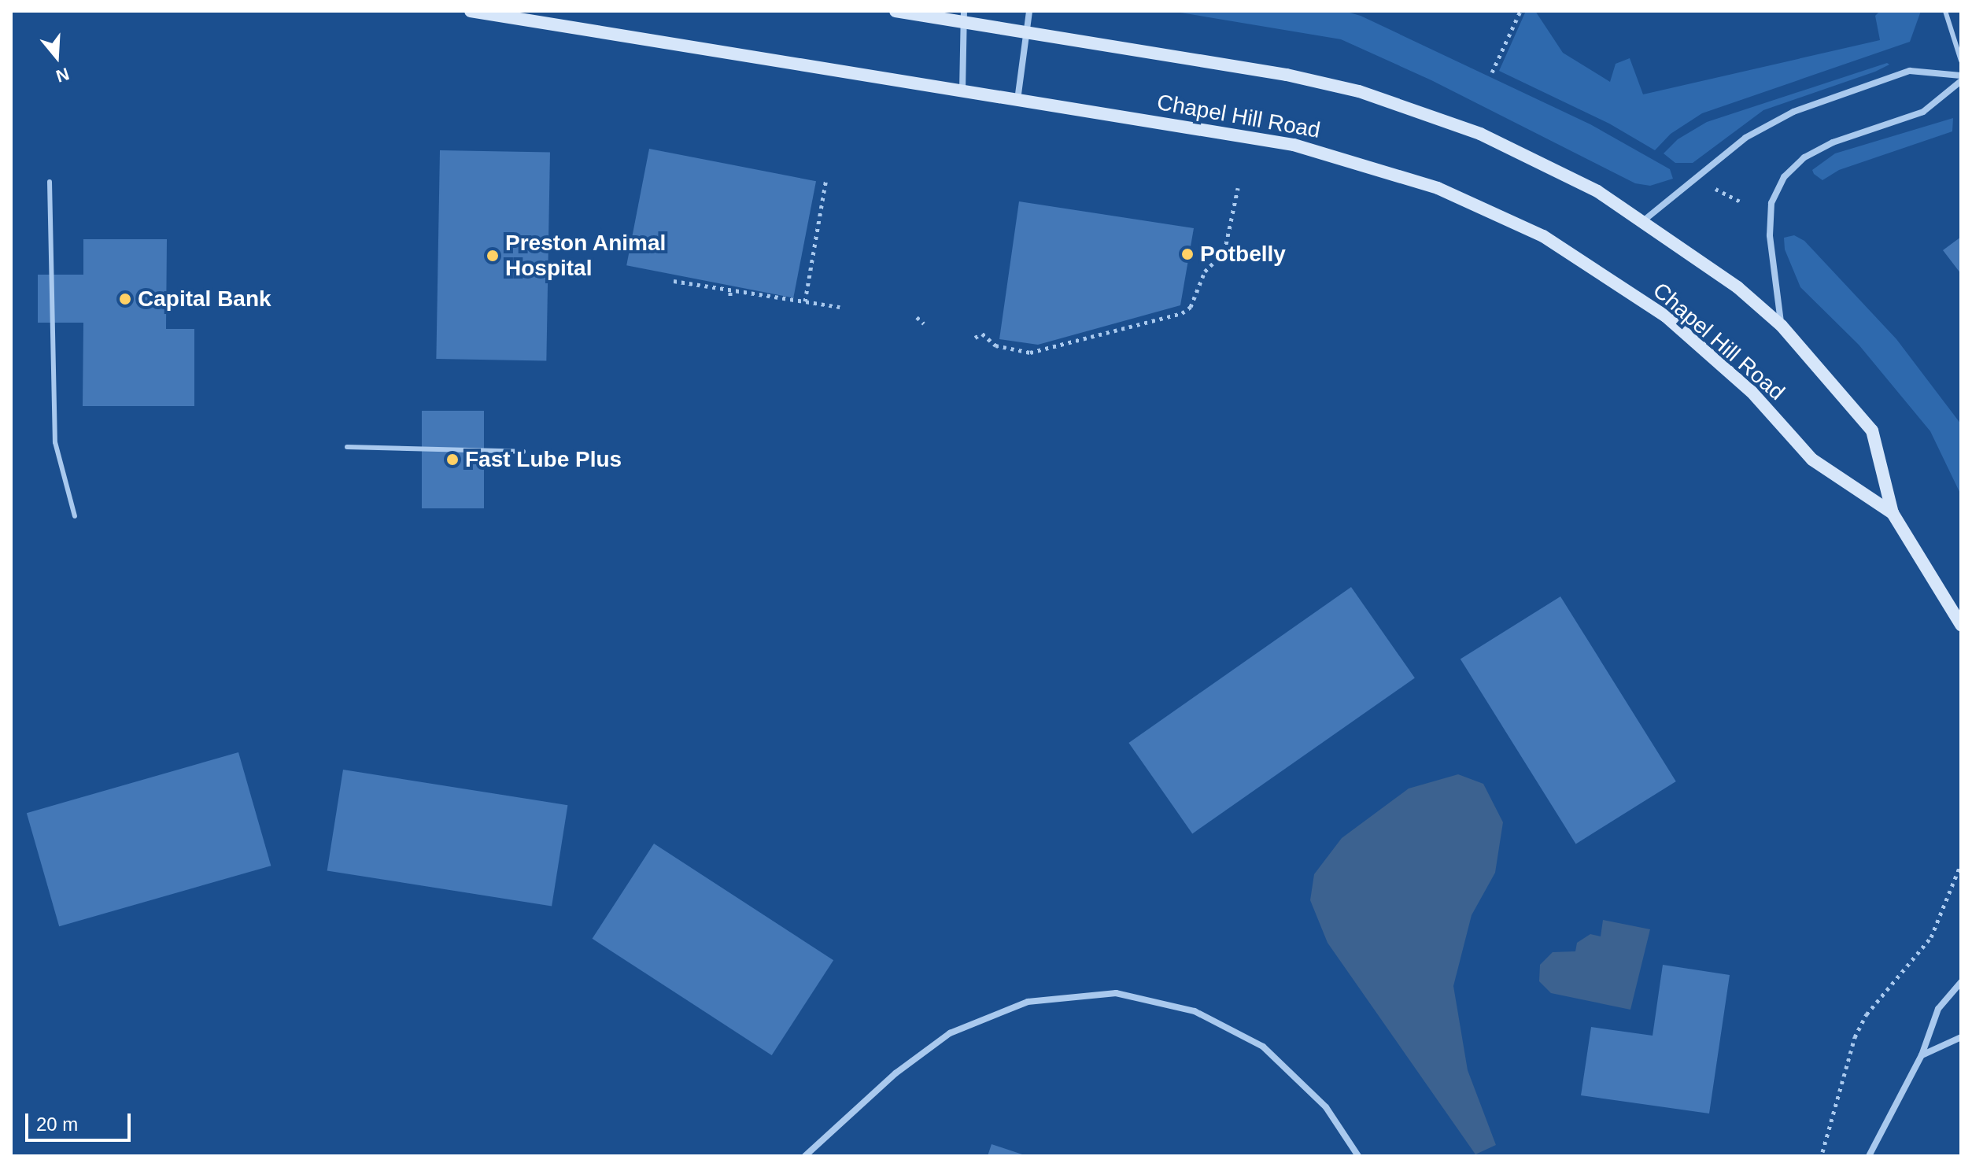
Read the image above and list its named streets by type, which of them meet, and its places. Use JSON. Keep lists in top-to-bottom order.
{
  "streets": {
    "main road": ["Chapel Hill Road"]
  },
  "places": [
    "Potbelly",
    "Preston Animal Hospital",
    "Capital Bank",
    "Fast Lube Plus"
  ],
  "scale_bar": "20 m",
  "north": "bottom"
}
